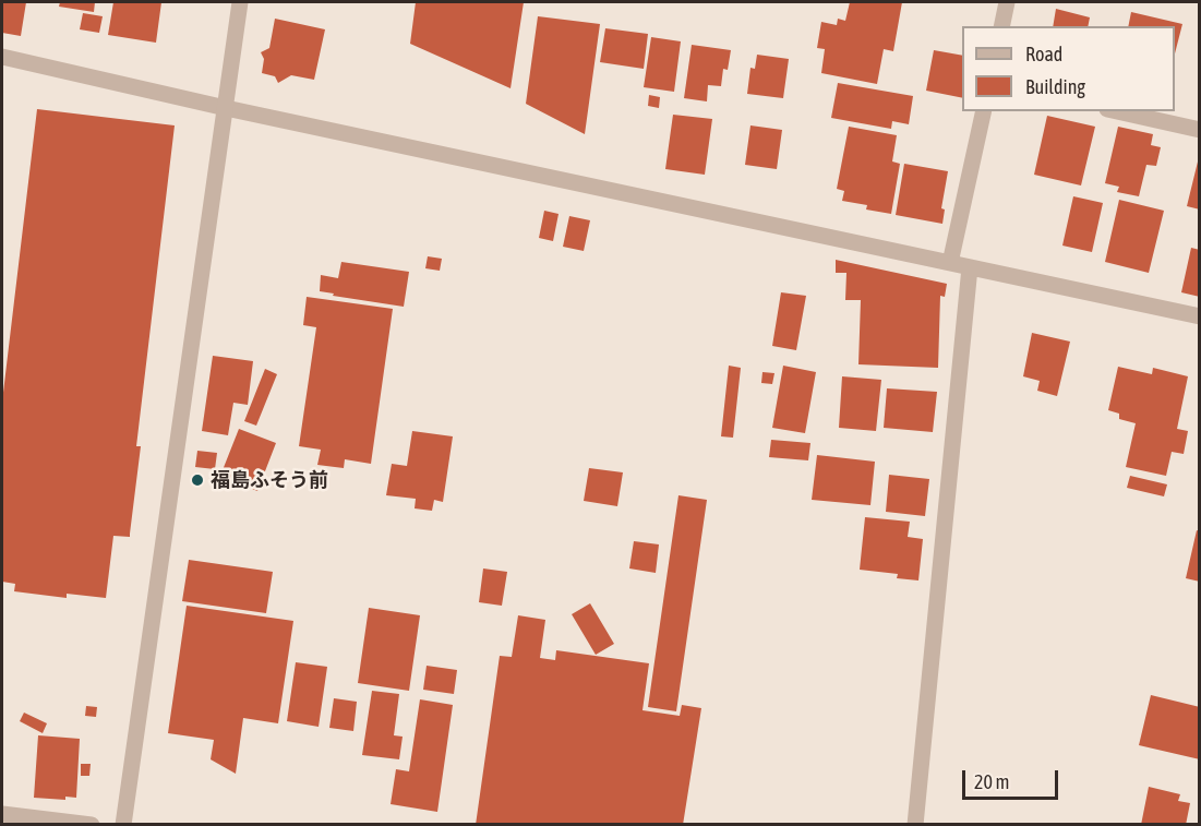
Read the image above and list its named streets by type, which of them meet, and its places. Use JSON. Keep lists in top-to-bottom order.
{
  "places": ["福島ふそう前"],
  "legend": ["Road", "Building"],
  "scale_bar": "20 m"
}
